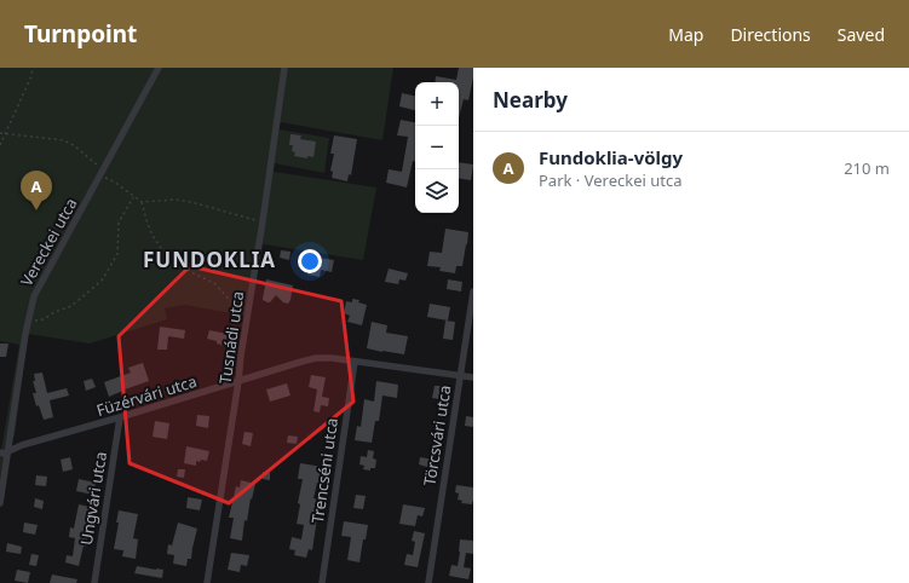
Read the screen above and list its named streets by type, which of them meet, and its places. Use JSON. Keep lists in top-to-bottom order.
{
  "streets": {
    "street": [
      "Vereckei utca",
      "Tusnádi utca",
      "Füzérvári utca",
      "Törcsvári utca",
      "Trencséni utca",
      "Ungvári utca"
    ]
  },
  "crossings": [
    ["Vereckei utca", "Füzérvári utca"],
    ["Tusnádi utca", "Füzérvári utca"],
    ["Füzérvári utca", "Törcsvári utca"],
    ["Füzérvári utca", "Trencséni utca"],
    ["Füzérvári utca", "Ungvári utca"]
  ],
  "districts": ["FUNDOKLIA"],
  "page": {
    "header": "Turnpoint",
    "nav": ["Map", "Directions", "Saved"],
    "heading": "Nearby",
    "map_buttons": ["+", "−"],
    "list": [
      {
        "mark": "A",
        "name": "Fundoklia-völgy",
        "note": "Park · Vereckei utca",
        "value": "210 m"
      }
    ],
    "pins": "A"
  }
}
